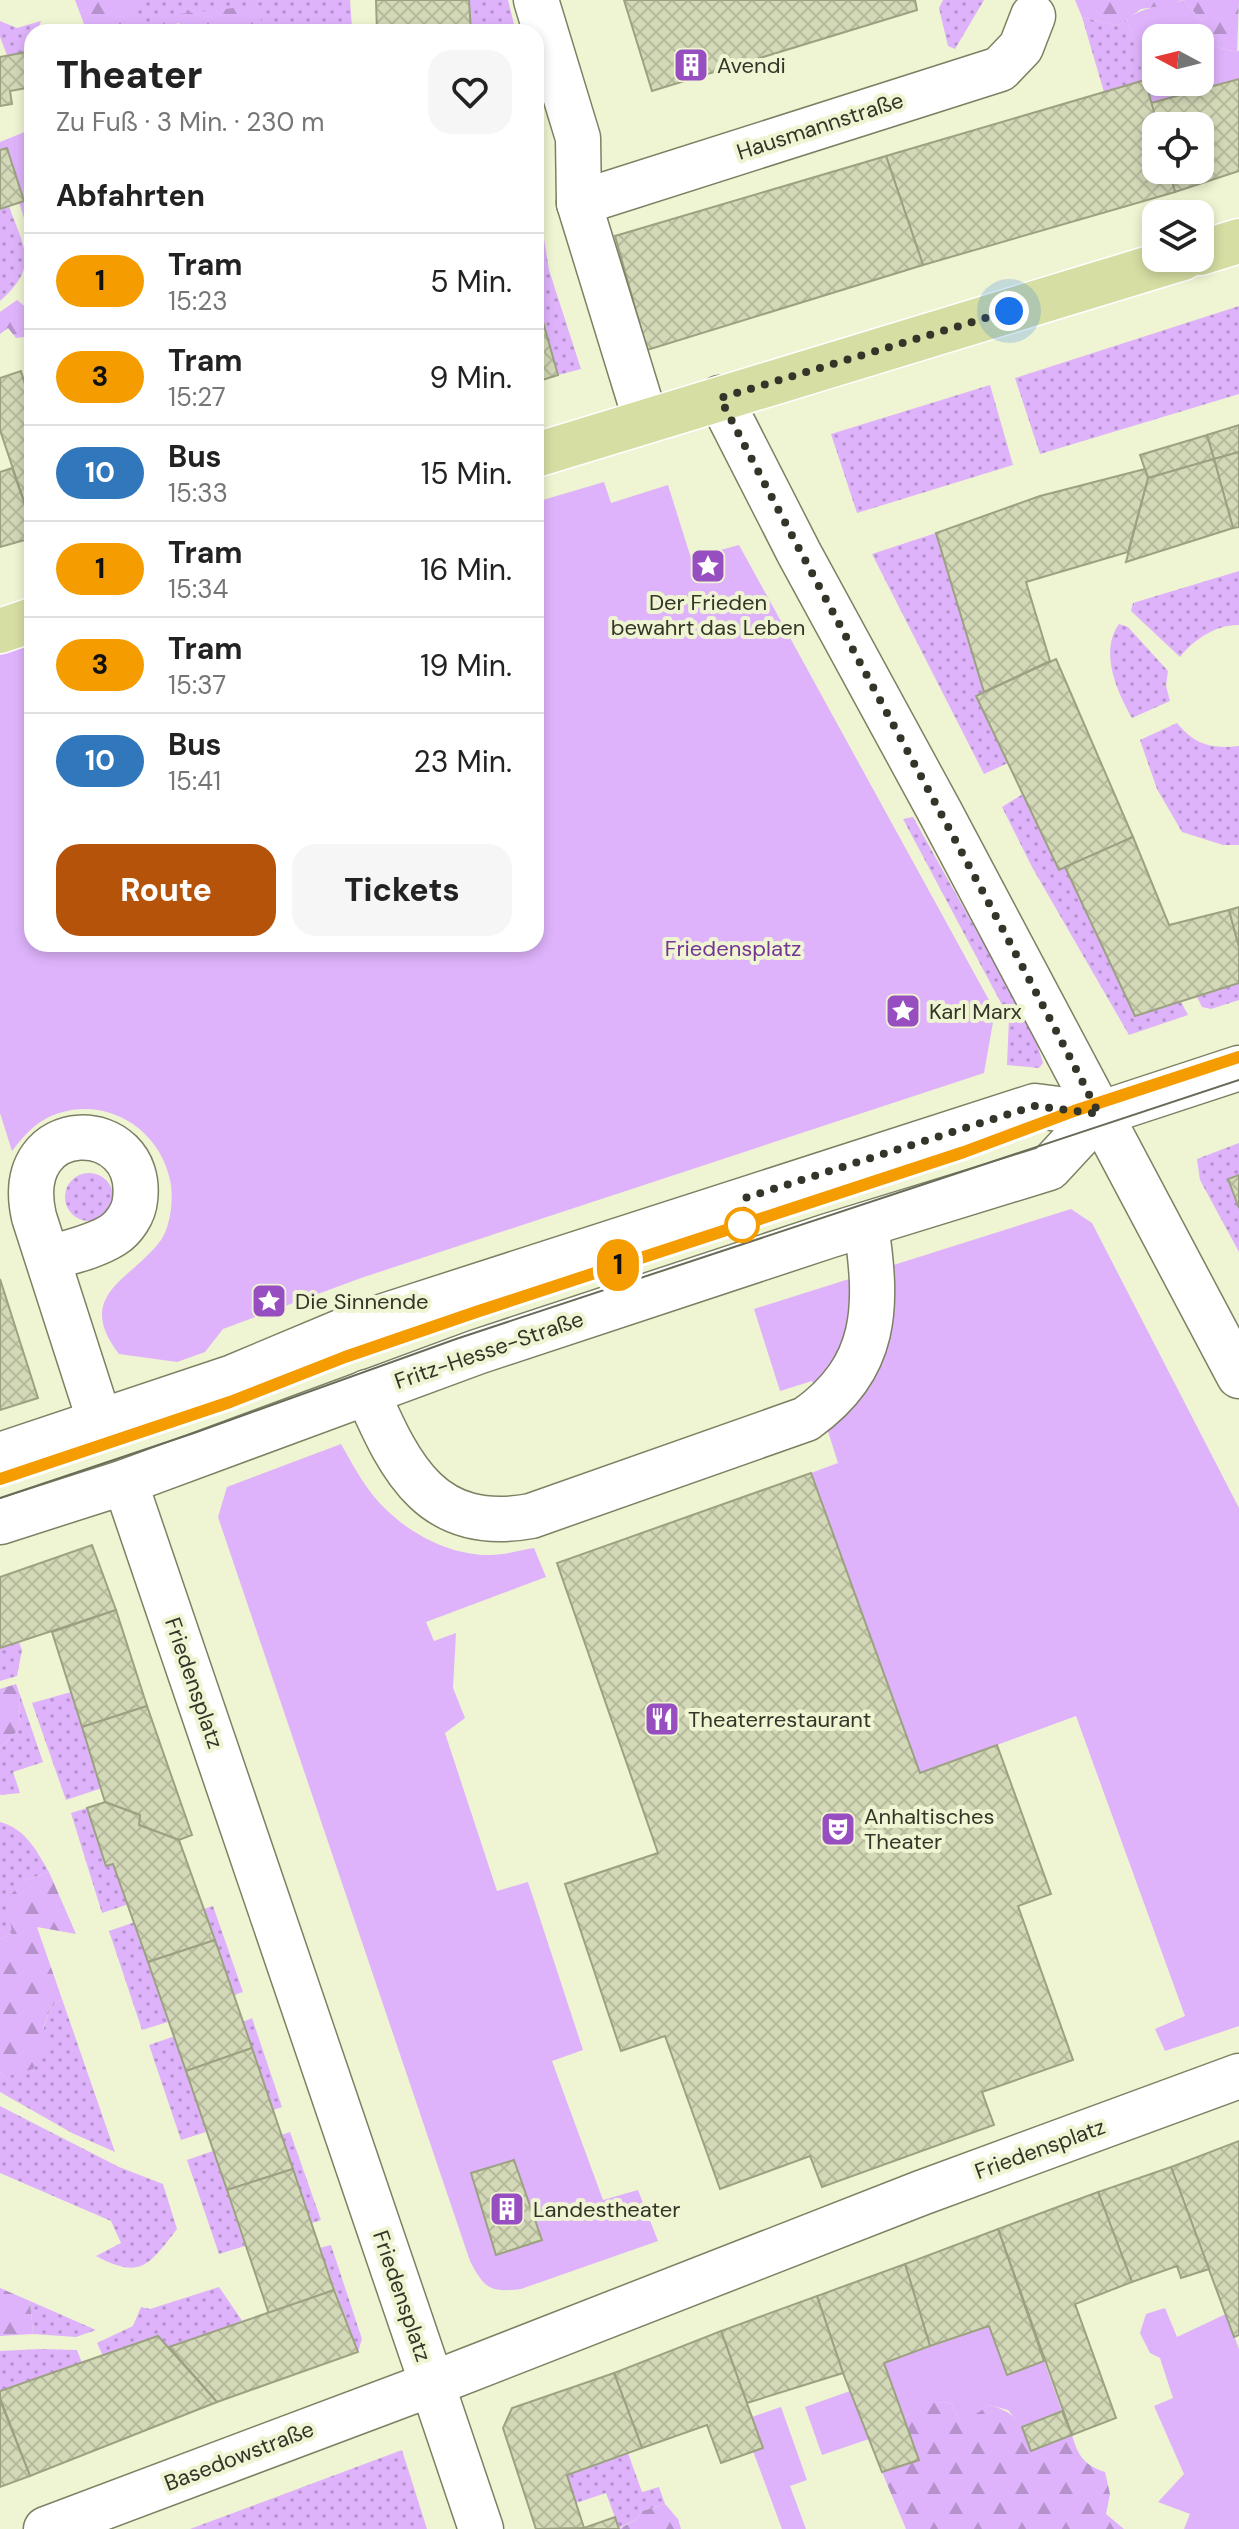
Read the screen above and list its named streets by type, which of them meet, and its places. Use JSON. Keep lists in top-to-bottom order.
{
  "streets": {
    "street": [
      "Hausmannstraße",
      "Fritz-Hesse-Straße",
      "Friedensplatz",
      "Basedowstraße"
    ]
  },
  "crossings": [
    ["Fritz-Hesse-Straße", "Friedensplatz"],
    ["Friedensplatz", "Basedowstraße"]
  ],
  "parks": ["Friedensplatz"],
  "places": {
    "building": ["Avendi", "Landestheater"],
    "place": ["Der Frieden bewahrt das Leben", "Karl Marx", "Die Sinnende"],
    "restaurant": ["Theaterrestaurant"],
    "theatre": ["Anhaltisches Theater"]
  },
  "lines": ["tram line 1"],
  "north": "left",
  "page": {
    "on_map": "1",
    "heading": [
      ["Theater", "Zu Fuß · 3 Min. · 230 m"],
      "Abfahrten"
    ],
    "list": [
      {
        "mark": "1",
        "name": "Tram",
        "note": "15:23",
        "value": "5 Min."
      },
      {
        "mark": "3",
        "name": "Tram",
        "note": "15:27",
        "value": "9 Min."
      },
      {
        "mark": "10",
        "name": "Bus",
        "note": "15:33",
        "value": "15 Min."
      },
      {
        "mark": "1",
        "name": "Tram",
        "note": "15:34",
        "value": "16 Min."
      },
      {
        "mark": "3",
        "name": "Tram",
        "note": "15:37",
        "value": "19 Min."
      },
      {
        "mark": "10",
        "name": "Bus",
        "note": "15:41",
        "value": "23 Min."
      }
    ],
    "buttons": ["Route", "Tickets"]
  }
}
